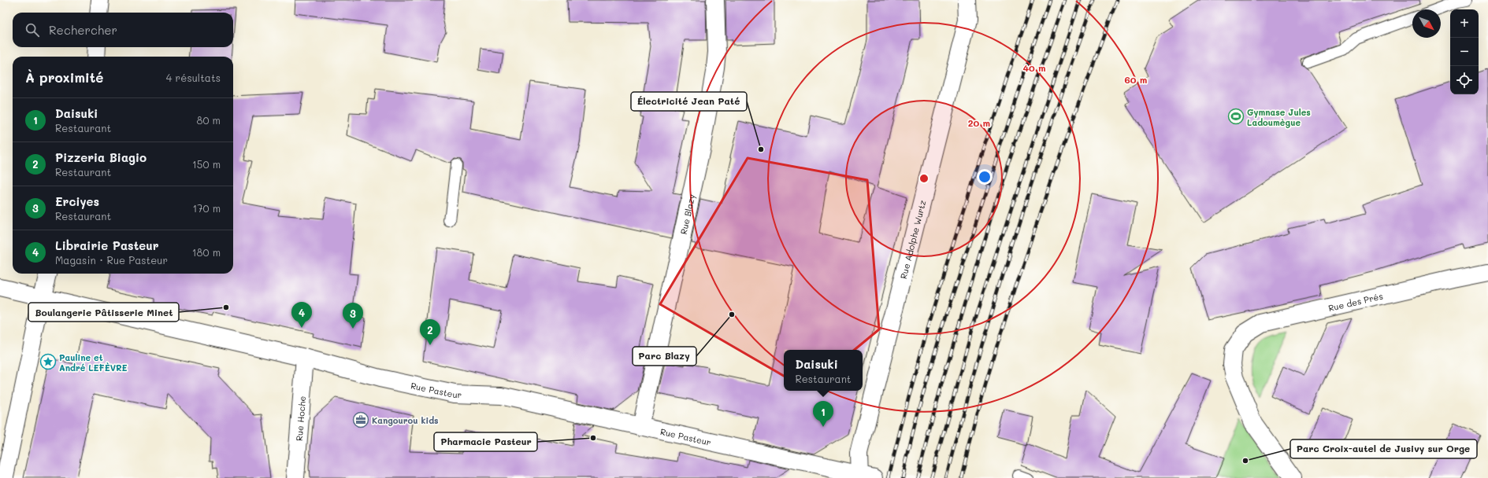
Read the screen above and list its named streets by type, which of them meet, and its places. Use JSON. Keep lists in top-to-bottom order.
{
  "streets": {
    "street": [
      "Rue Blazy",
      "Rue Adolphe Wurtz",
      "Rue des Prés",
      "Rue Pasteur",
      "Rue Hoche"
    ]
  },
  "crossings": [
    ["Rue Blazy", "Rue Pasteur"],
    ["Rue Adolphe Wurtz", "Rue Pasteur"],
    ["Rue Pasteur", "Rue Hoche"]
  ],
  "places": {
    "sports": ["Gymnase Jules Ladoumègue"],
    "other": [
      "Électricité Jean Paté",
      "Boulangerie Pâtisserie Minet",
      "Parc Blazy",
      "Pharmacie Pasteur",
      "Parc Croix-autel de Jusivy sur Orge"
    ],
    "place": ["Pauline et André LEFÈVRE"],
    "office": ["Kangourou kids"]
  },
  "north": "bottom right",
  "page": {
    "map_buttons": ["+", "−"],
    "search": "Rechercher",
    "heading": ["À proximité", "4 résultats"],
    "list": [
      {
        "mark": "1",
        "name": "Daisuki",
        "note": "Restaurant",
        "value": "80 m"
      },
      {
        "mark": "2",
        "name": "Pizzeria Biagio",
        "note": "Restaurant",
        "value": "150 m"
      },
      {
        "mark": "3",
        "name": "Erciyes",
        "note": "Restaurant",
        "value": "170 m"
      },
      {
        "mark": "4",
        "name": "Librairie Pasteur",
        "note": "Magasin · Rue Pasteur",
        "value": "180 m"
      }
    ],
    "pins": [
      "4",
      "3",
      "2",
      "1"
    ],
    "popup": ["Daisuki", "Restaurant"]
  },
  "rings": ["40 m", "60 m", "20 m"]
}
